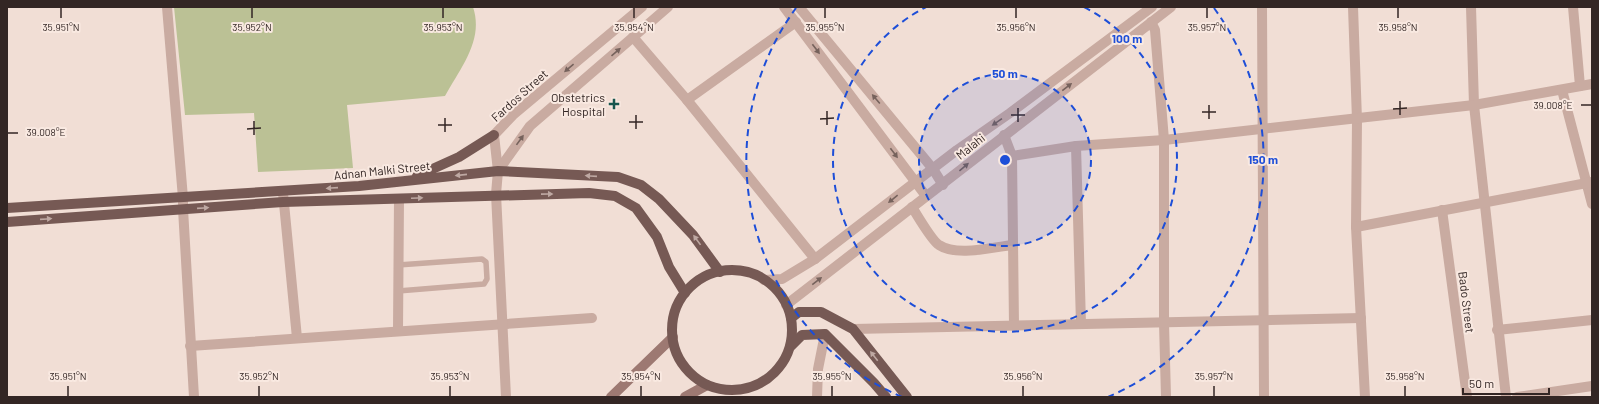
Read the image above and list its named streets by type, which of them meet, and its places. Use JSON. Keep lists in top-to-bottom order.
{
  "streets": {
    "main road": ["Adnan Malki Street"],
    "street": ["Fardos Street", "Malahi", "Bado Street"]
  },
  "crossings": [
    ["Fardos Street", "Adnan Malki Street"],
    ["Malahi", "Adnan Malki Street"]
  ],
  "places": {
    "health": ["Obstetrics Hospital"]
  },
  "scale_bar": "50 m",
  "coordinates": [
    "35.951°N",
    "35.952°N",
    "35.953°N",
    "35.954°N",
    "35.955°N",
    "35.956°N",
    "35.957°N",
    "35.958°N",
    "39.008°E"
  ],
  "rings": ["100 m", "50 m", "150 m"]
}
